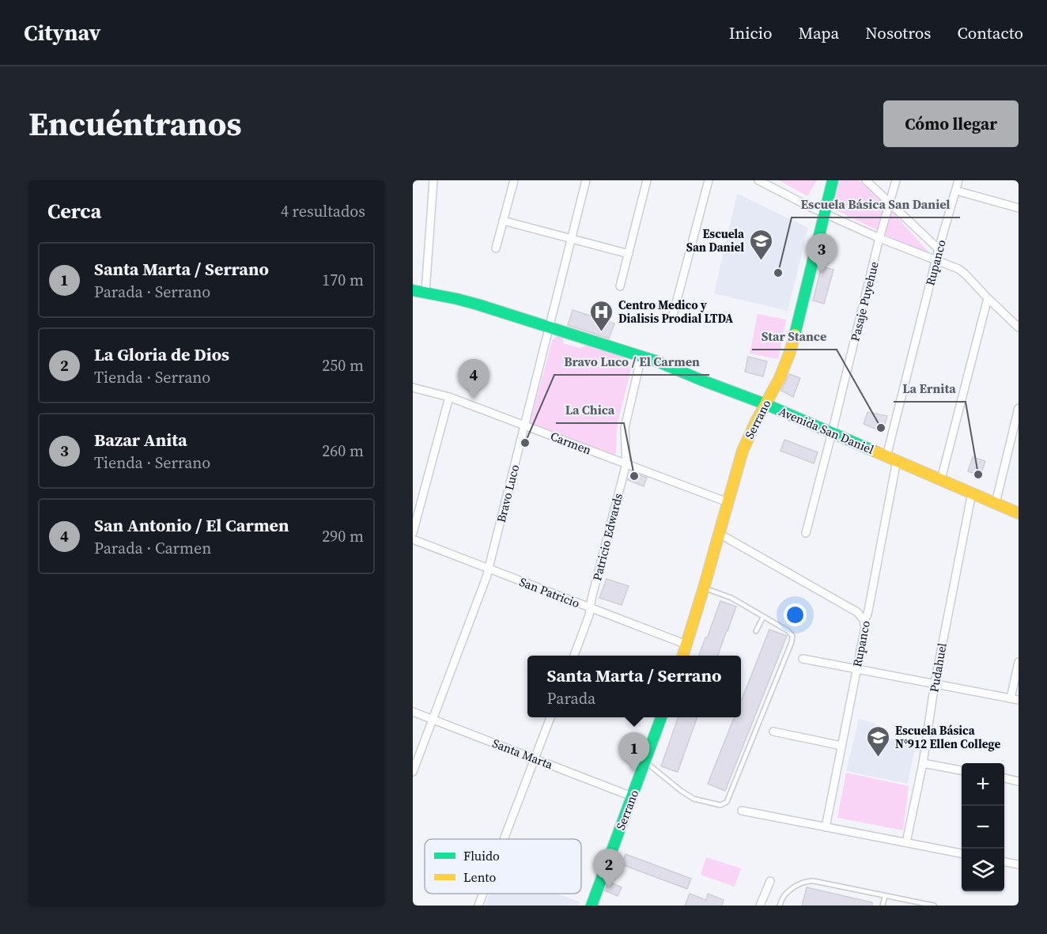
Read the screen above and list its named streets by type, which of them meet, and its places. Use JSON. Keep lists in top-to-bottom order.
{
  "streets": {
    "main road": ["Serrano", "Avenida San Daniel"],
    "street": [
      "Rupanco",
      "Pasaje Puyehue",
      "Carmen",
      "Bravo Luco",
      "Patricio Edwards",
      "San Patricio",
      "Pudahuel",
      "Santa Marta"
    ]
  },
  "crossings": [
    ["Rupanco", "Avenida San Daniel"],
    ["Pasaje Puyehue", "Avenida San Daniel"],
    ["Serrano", "Avenida San Daniel"],
    ["Serrano", "Carmen"],
    ["Serrano", "San Patricio"],
    ["Serrano", "Santa Marta"],
    ["Avenida San Daniel", "Bravo Luco"],
    ["Avenida San Daniel", "Patricio Edwards"],
    ["Avenida San Daniel", "Pudahuel"],
    ["Carmen", "Bravo Luco"],
    ["Carmen", "Patricio Edwards"],
    ["Bravo Luco", "San Patricio"],
    ["Bravo Luco", "Santa Marta"],
    ["Patricio Edwards", "San Patricio"]
  ],
  "places": {
    "school or university": ["Escuela San Daniel", "Escuela Básica N°912 Ellen College"],
    "other": [
      "Escuela Básica San Daniel",
      "Star Stance",
      "Bravo Luco / El Carmen",
      "La Ernita",
      "La Chica"
    ],
    "hospital": ["Centro Medico y Dialisis Prodial LTDA"]
  },
  "legend": ["Fluido", "Lento"],
  "page": {
    "header": "Citynav",
    "nav": [
      "Inicio",
      "Mapa",
      "Nosotros",
      "Contacto"
    ],
    "title": "Encuéntranos",
    "buttons": "Cómo llegar",
    "heading": ["Cerca", "4 resultados"],
    "pins": [
      "3",
      "4",
      "1",
      "2"
    ],
    "list": [
      {
        "mark": "1",
        "name": "Santa Marta / Serrano",
        "note": "Parada · Serrano",
        "value": "170 m"
      },
      {
        "mark": "2",
        "name": "La Gloria de Dios",
        "note": "Tienda · Serrano",
        "value": "250 m"
      },
      {
        "mark": "3",
        "name": "Bazar Anita",
        "note": "Tienda · Serrano",
        "value": "260 m"
      },
      {
        "mark": "4",
        "name": "San Antonio / El Carmen",
        "note": "Parada · Carmen",
        "value": "290 m"
      }
    ],
    "popup": ["Santa Marta / Serrano", "Parada"],
    "map_buttons": ["+", "−"]
  }
}
